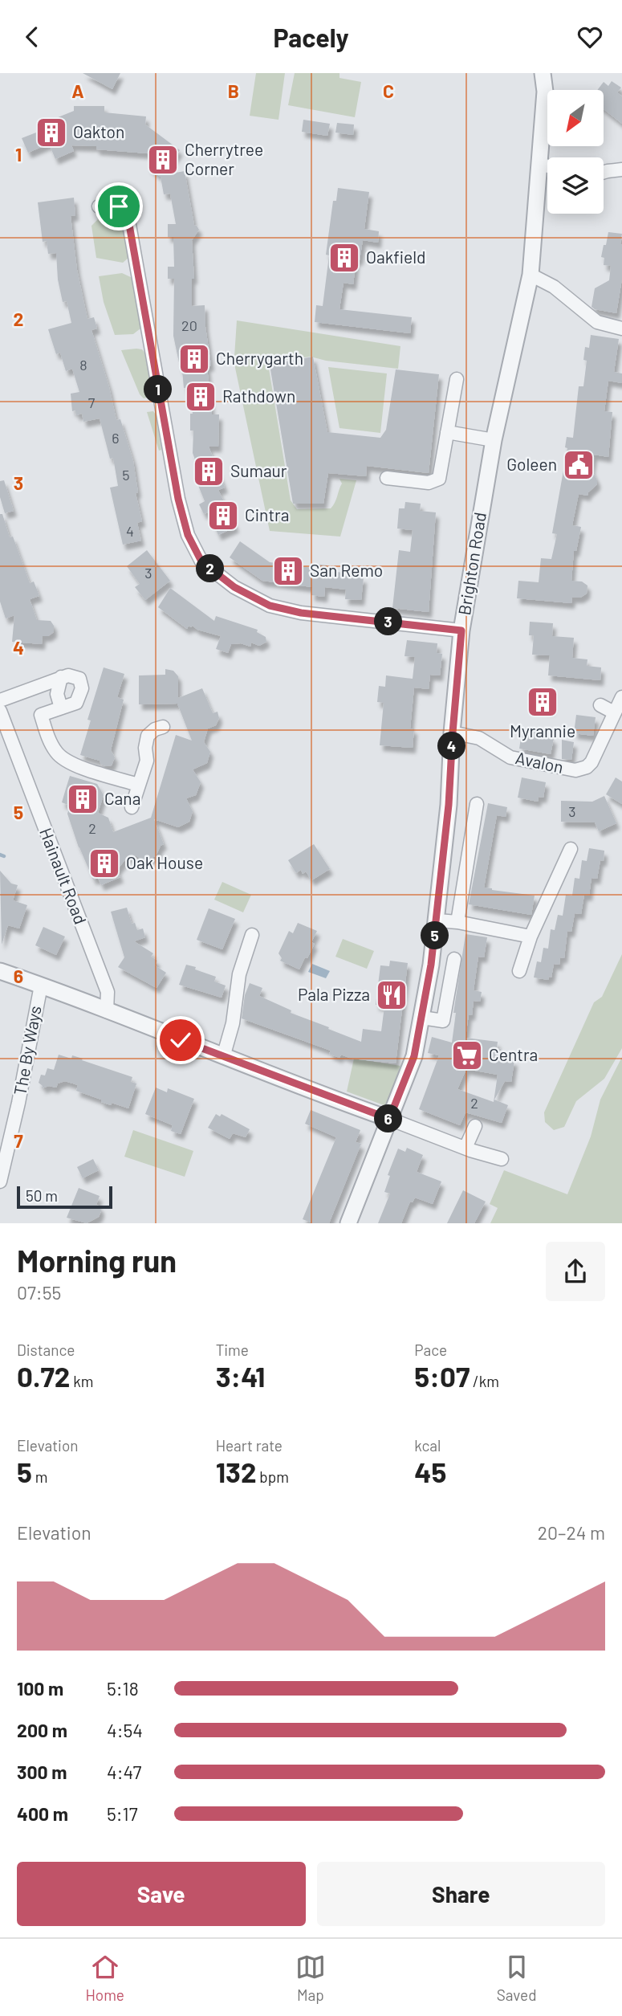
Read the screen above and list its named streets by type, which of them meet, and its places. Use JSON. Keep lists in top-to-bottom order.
{
  "streets": {
    "street": [
      "Brighton Road",
      "Avalon",
      "Hainault Road",
      "The By Ways"
    ]
  },
  "crossings": [
    ["Brighton Road", "Avalon"]
  ],
  "places": {
    "building": [
      "Oakton",
      "Cherrytree Corner",
      "Oakfield",
      "Cherrygarth",
      "Rathdown",
      "Sumaur",
      "Cintra",
      "San Remo",
      "Myrannie",
      "Cana",
      "Oak House"
    ],
    "public building": ["Goleen"],
    "restaurant": ["Pala Pizza"],
    "supermarket": ["Centra"]
  },
  "house_numbers": [
    "20",
    "8",
    "7",
    "6",
    "5",
    "4",
    "3",
    "3",
    "2",
    "2"
  ],
  "scale_bar": "50 m",
  "north": "bottom left",
  "page": {
    "header": "Pacely",
    "pins": [
      "1",
      "2",
      "3",
      "4",
      "5",
      "6"
    ],
    "scale": "50 m",
    "heading": ["Morning run", "07:55"],
    "stats": [
      ["Distance", "0.72 km"],
      ["Time", "3:41"],
      ["Pace", "5:07 /km"],
      ["Elevation", "5 m"],
      ["Heart rate", "132 bpm"],
      ["kcal", "45"]
    ],
    "chart": ["Elevation", "20–24 m"],
    "list": [
      {
        "name": "100 m",
        "note": "5:18"
      },
      {
        "name": "200 m",
        "note": "4:54"
      },
      {
        "name": "300 m",
        "note": "4:47"
      },
      {
        "name": "400 m",
        "note": "5:17"
      }
    ],
    "buttons": ["Save", "Share"],
    "tabs": ["Home", "Map", "Saved"]
  },
  "grid": {
    "columns": ["A", "B", "C"],
    "rows": [
      "1",
      "2",
      "3",
      "4",
      "5",
      "6",
      "7"
    ]
  }
}
